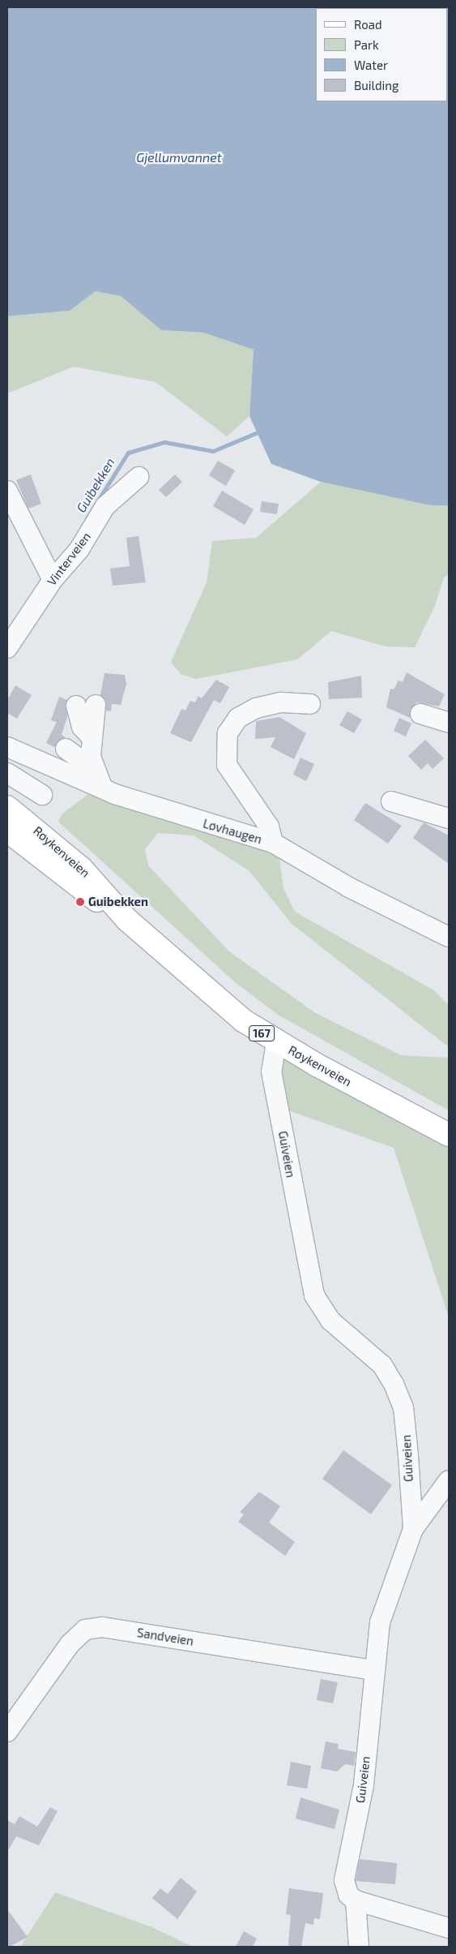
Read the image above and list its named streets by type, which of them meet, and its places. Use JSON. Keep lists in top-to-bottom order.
{
  "streets": {
    "main road": ["Røykenveien", "167"],
    "street": [
      "Vinterveien",
      "Løvhaugen",
      "Guiveien",
      "Sandveien"
    ]
  },
  "crossings": [
    ["Røykenveien", "Guiveien"],
    ["Guiveien", "Sandveien"]
  ],
  "water": ["Gjellumvannet", "Guibekken"],
  "places": ["Guibekken"],
  "legend": [
    "Road",
    "Park",
    "Water",
    "Building"
  ]
}
